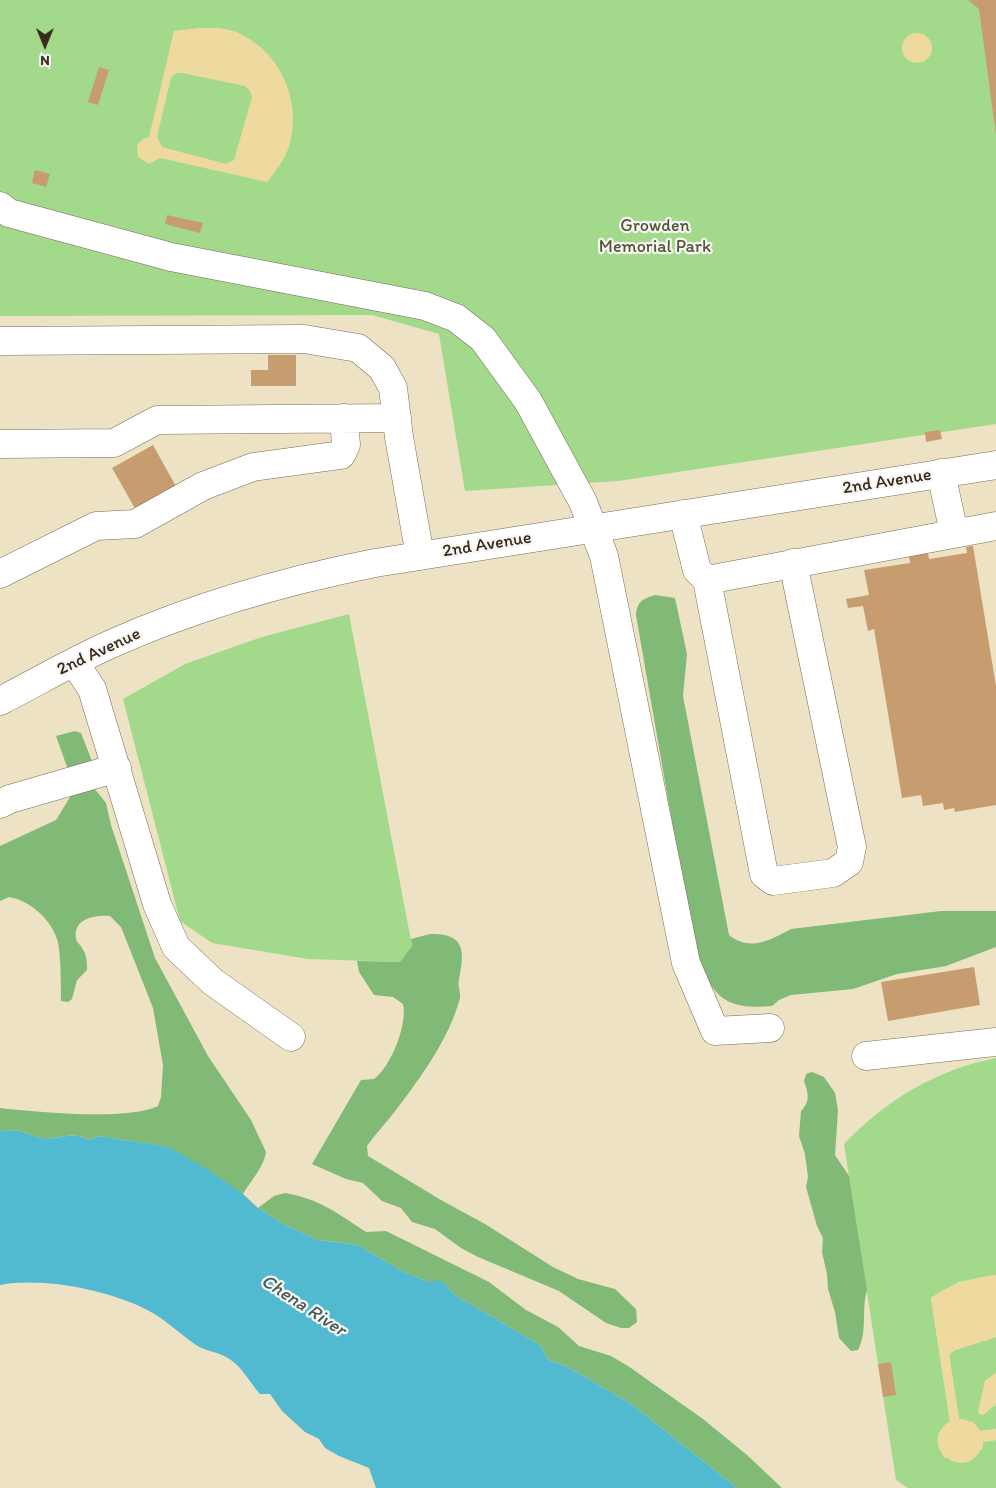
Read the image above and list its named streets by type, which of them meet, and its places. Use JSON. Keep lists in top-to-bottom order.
{
  "streets": {
    "street": ["2nd Avenue"]
  },
  "water": ["Chena River"],
  "parks": ["Growden Memorial Park"],
  "north": "bottom"
}
